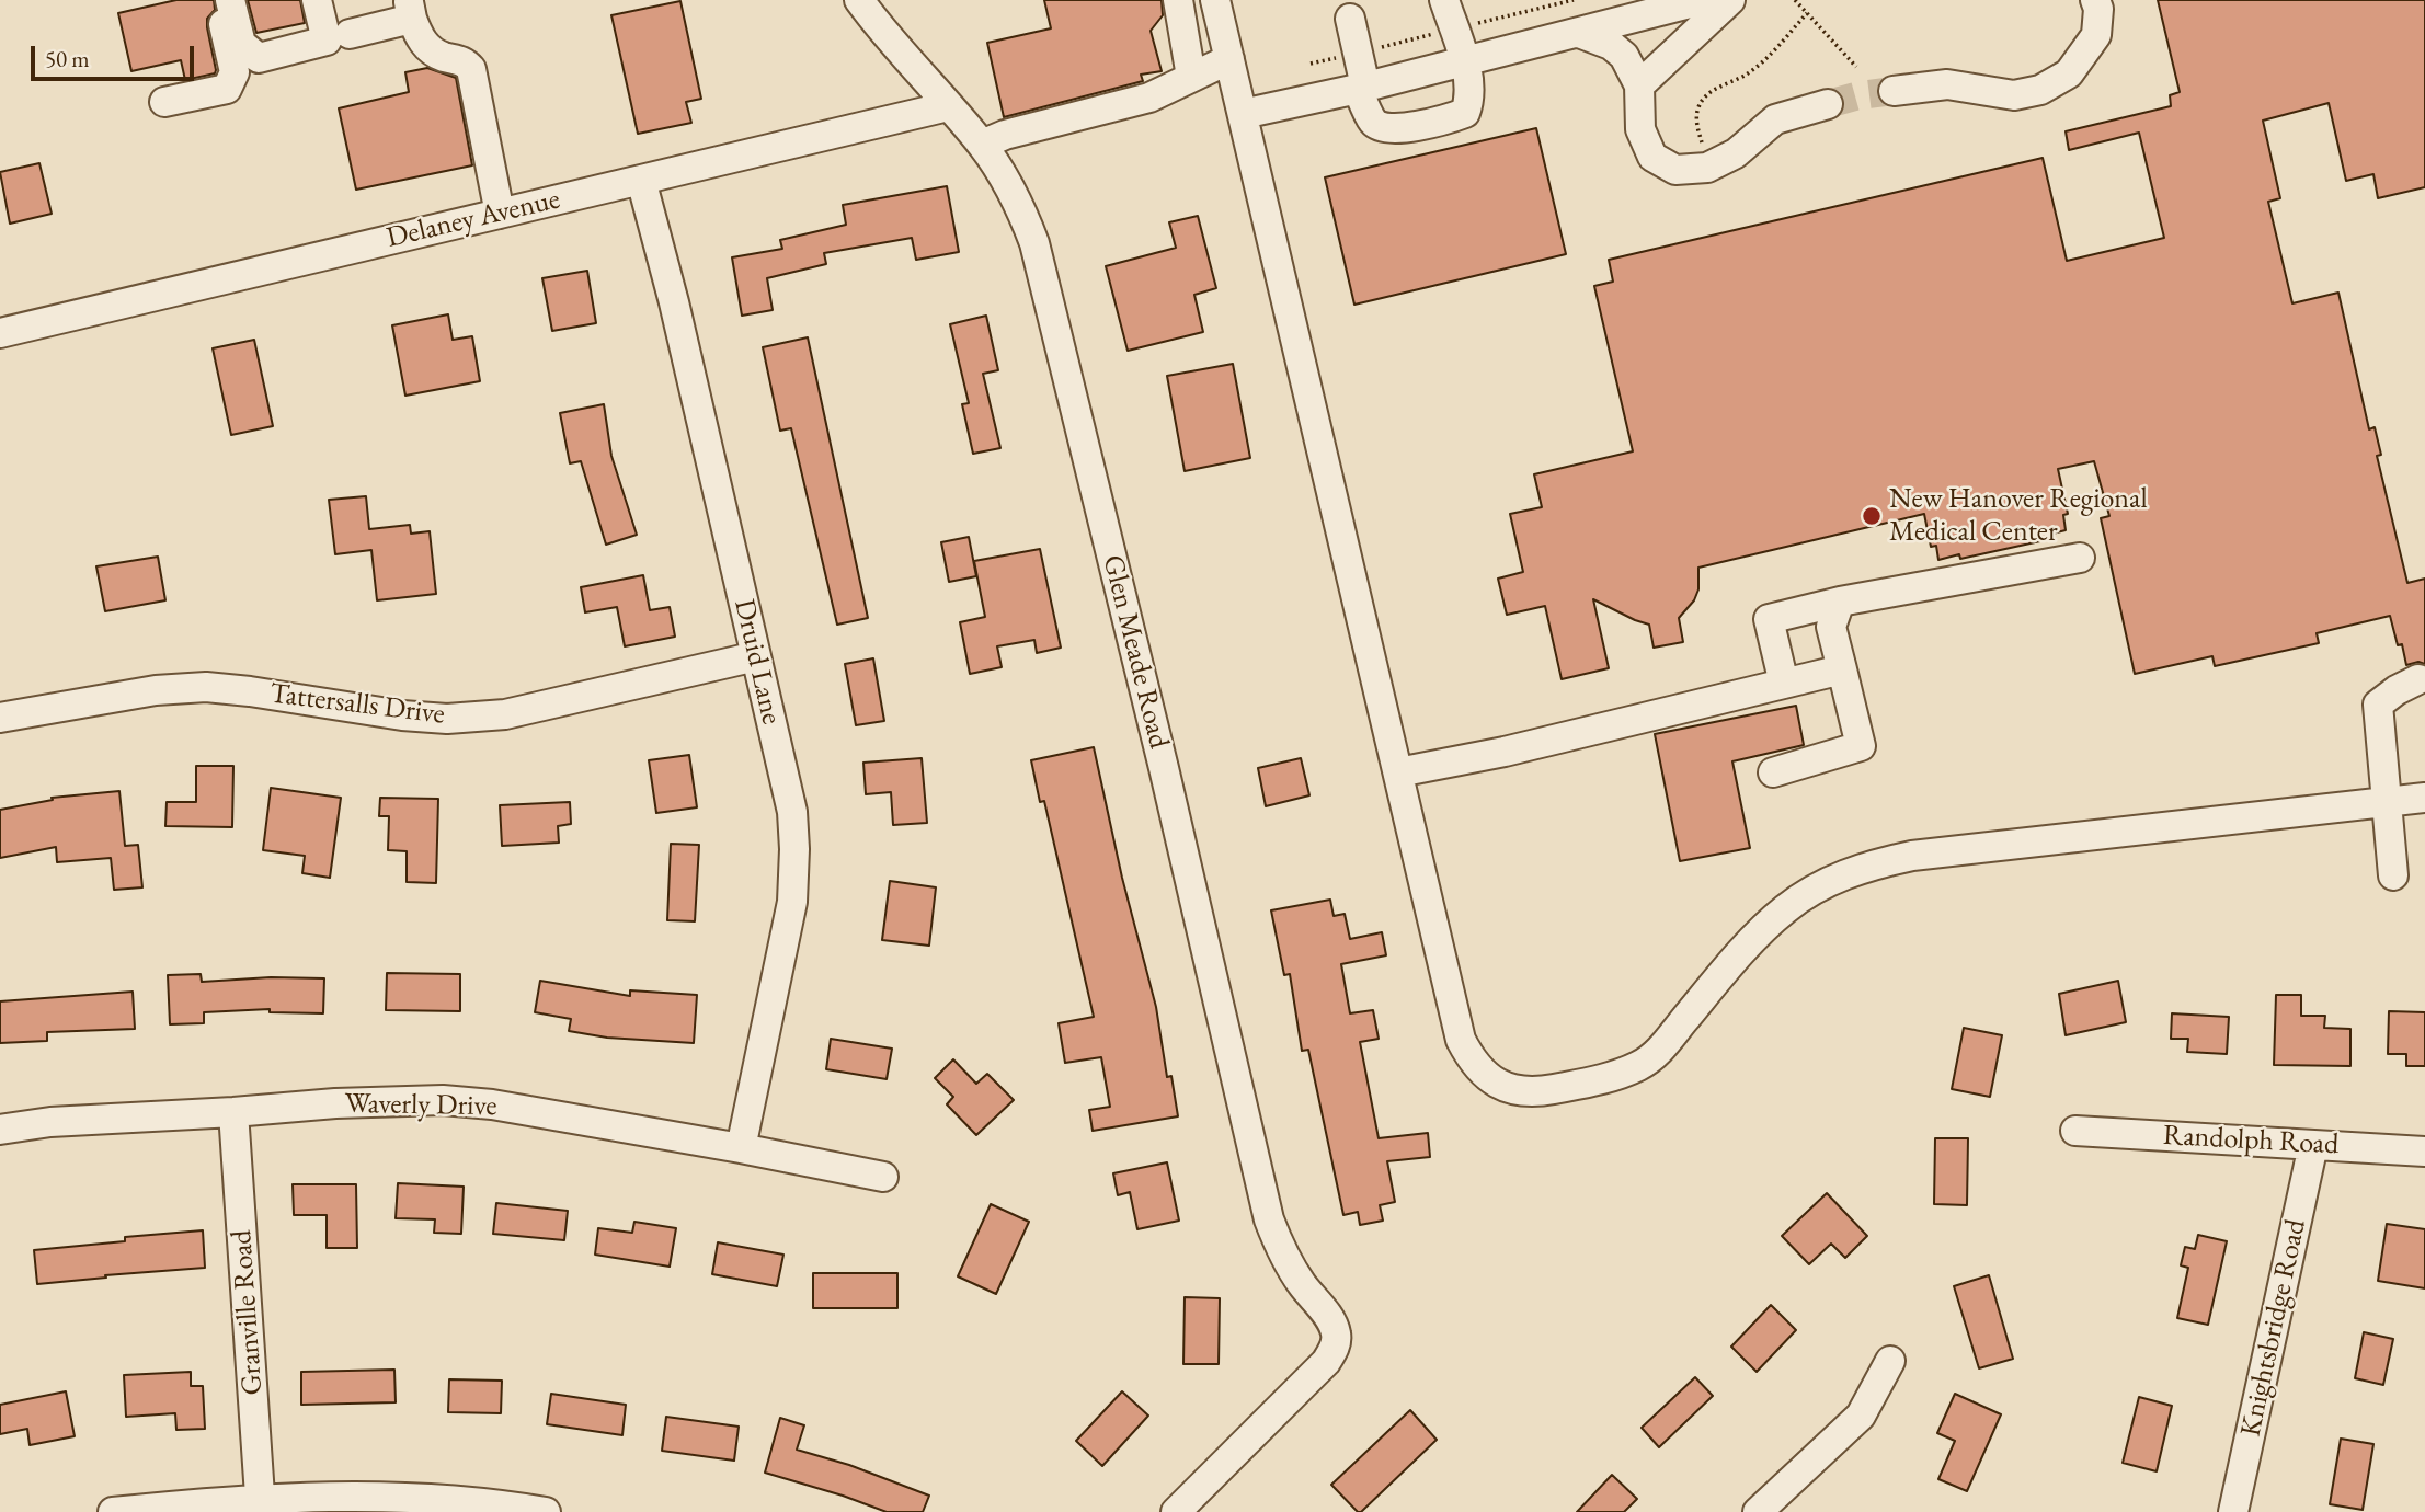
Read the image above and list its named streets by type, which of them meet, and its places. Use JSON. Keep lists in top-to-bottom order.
{
  "streets": {
    "street": [
      "Delaney Avenue",
      "Glen Meade Road",
      "Druid Lane",
      "Tattersalls Drive",
      "Waverly Drive",
      "Randolph Road",
      "Granville Road",
      "Knightsbridge Road"
    ]
  },
  "crossings": [
    ["Delaney Avenue", "Glen Meade Road"],
    ["Delaney Avenue", "Druid Lane"],
    ["Druid Lane", "Tattersalls Drive"],
    ["Druid Lane", "Waverly Drive"],
    ["Waverly Drive", "Granville Road"],
    ["Randolph Road", "Knightsbridge Road"]
  ],
  "places": ["New Hanover Regional Medical Center"],
  "scale_bar": "50 m"
}
